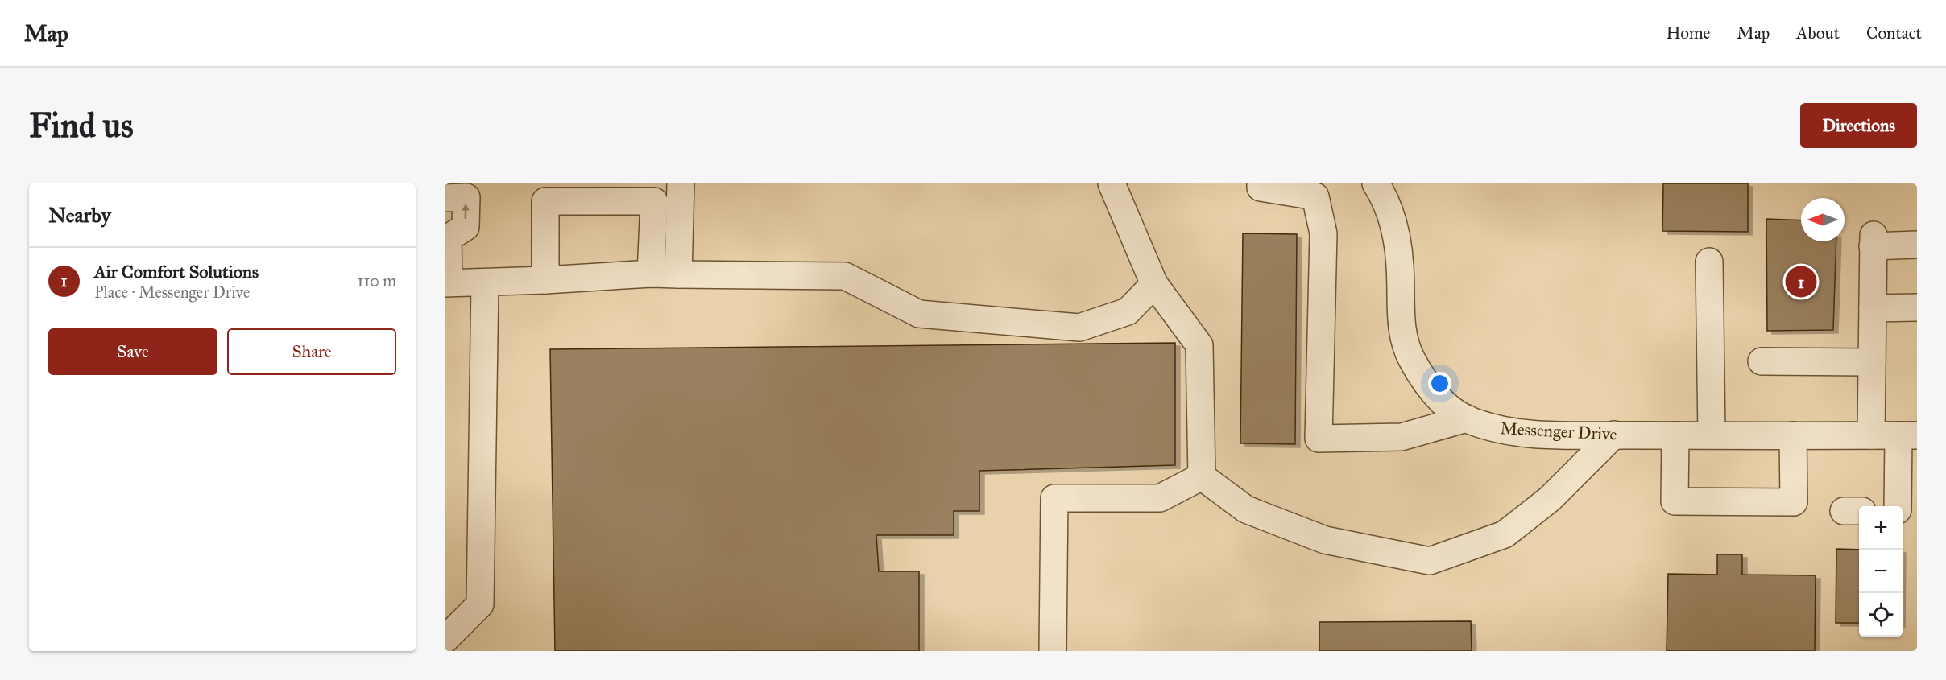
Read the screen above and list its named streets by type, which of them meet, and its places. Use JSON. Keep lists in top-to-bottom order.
{
  "streets": {
    "street": ["Messenger Drive"]
  },
  "north": "left",
  "page": {
    "header": "Map",
    "nav": [
      "Home",
      "Map",
      "About",
      "Contact"
    ],
    "buttons": [
      "Directions",
      ["Save", "Share"]
    ],
    "title": "Find us",
    "heading": "Nearby",
    "list": [
      {
        "mark": "1",
        "name": "Air Comfort Solutions",
        "note": "Place · Messenger Drive",
        "value": "110 m"
      }
    ],
    "pins": "1",
    "map_buttons": ["+", "−"]
  }
}
